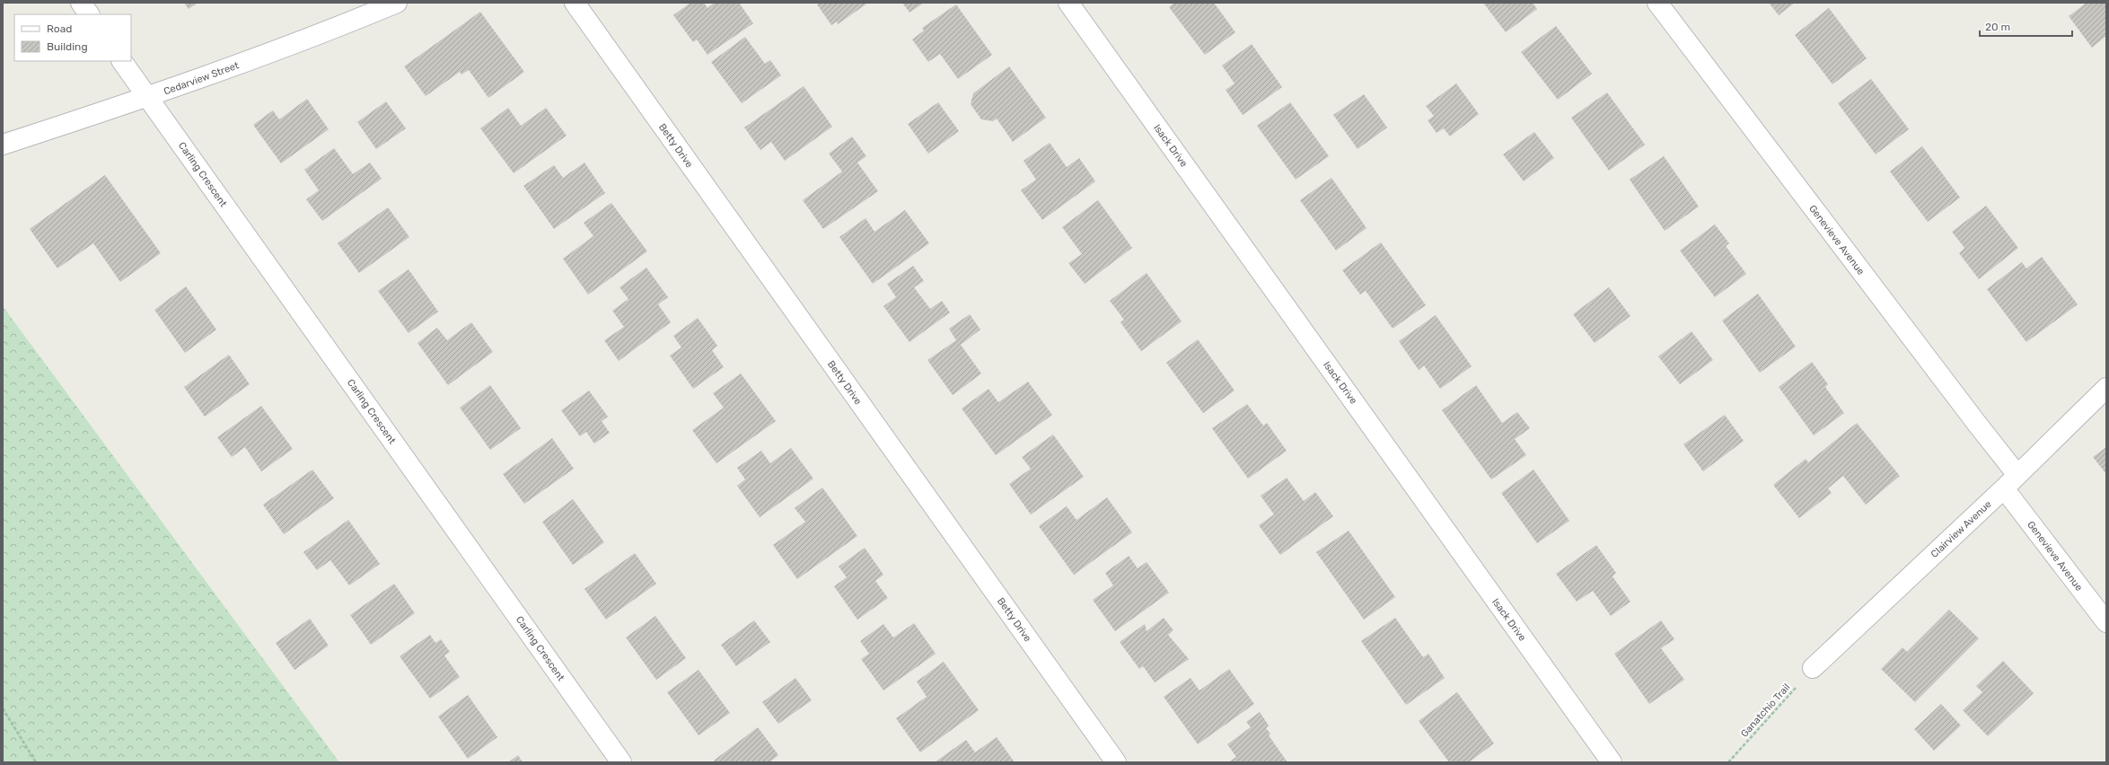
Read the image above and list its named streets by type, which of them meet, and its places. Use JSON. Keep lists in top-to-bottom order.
{
  "streets": {
    "street": [
      "Cedarview Street",
      "Betty Drive",
      "Isack Drive",
      "Carling Crescent",
      "Genevieve Avenue",
      "Clairview Avenue"
    ],
    "path": ["Ganatchio Trail"]
  },
  "crossings": [
    ["Cedarview Street", "Carling Crescent"],
    ["Genevieve Avenue", "Clairview Avenue"],
    ["Clairview Avenue", "Ganatchio Trail"]
  ],
  "legend": ["Road", "Building"],
  "scale_bar": "20 m"
}
